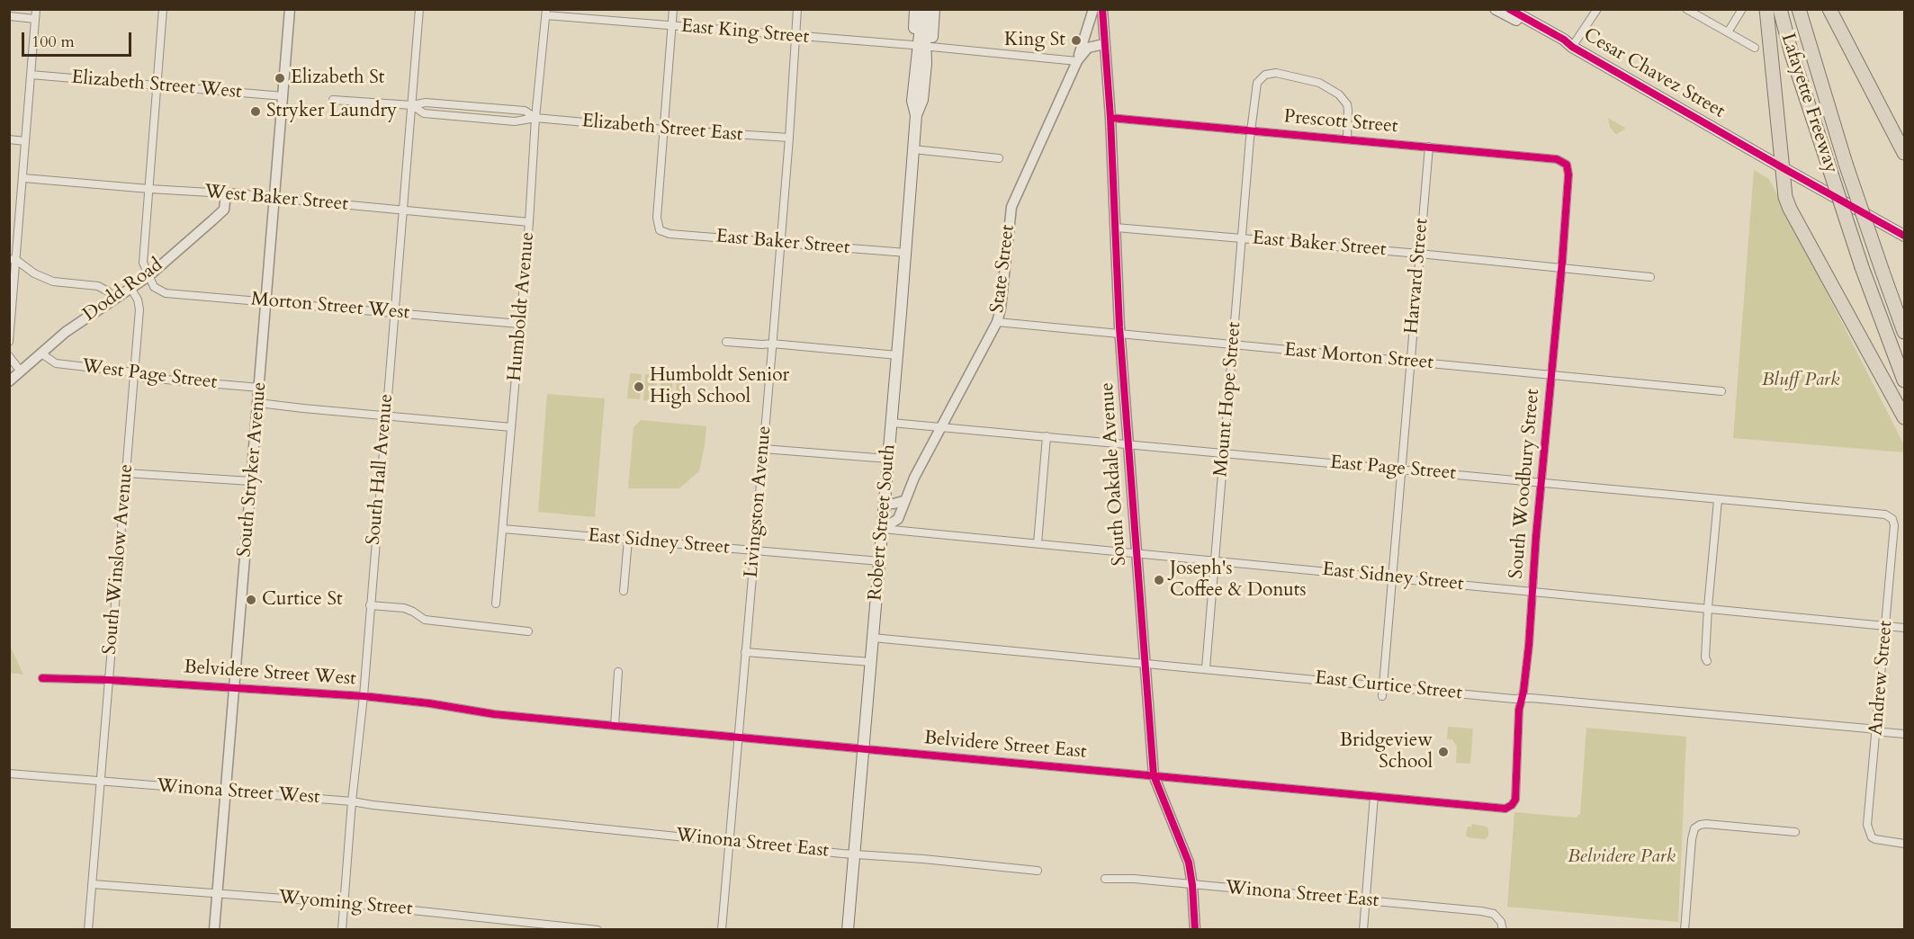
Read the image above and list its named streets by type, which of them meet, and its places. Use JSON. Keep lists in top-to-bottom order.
{
  "streets": {
    "highway": ["Lafayette Freeway"],
    "main road": ["Cesar Chavez Street", "Robert Street South"],
    "street": [
      "East King Street",
      "Elizabeth Street West",
      "Prescott Street",
      "Elizabeth Street East",
      "West Baker Street",
      "East Baker Street",
      "State Street",
      "Harvard Street",
      "Dodd Road",
      "Morton Street West",
      "Humboldt Avenue",
      "East Morton Street",
      "West Page Street",
      "Mount Hope Street",
      "East Page Street",
      "South Stryker Avenue",
      "South Hall Avenue",
      "South Oakdale Avenue",
      "South Woodbury Street",
      "Livingston Avenue",
      "East Sidney Street",
      "South Winslow Avenue",
      "Belvidere Street West",
      "Andrew Street",
      "East Curtice Street",
      "Belvidere Street East",
      "Winona Street West",
      "Winona Street East",
      "Wyoming Street"
    ]
  },
  "crossings": [
    ["East King Street", "Humboldt Avenue"],
    ["East King Street", "Livingston Avenue"],
    ["Elizabeth Street West", "South Stryker Avenue"],
    ["Prescott Street", "Harvard Street"],
    ["Prescott Street", "Mount Hope Street"],
    ["Prescott Street", "South Oakdale Avenue"],
    ["Prescott Street", "South Woodbury Street"],
    ["Elizabeth Street East", "East Baker Street"],
    ["Elizabeth Street East", "Humboldt Avenue"],
    ["Elizabeth Street East", "South Hall Avenue"],
    ["Elizabeth Street East", "Livingston Avenue"],
    ["West Baker Street", "Dodd Road"],
    ["West Baker Street", "Humboldt Avenue"],
    ["West Baker Street", "South Stryker Avenue"],
    ["West Baker Street", "South Hall Avenue"],
    ["East Baker Street", "Harvard Street"],
    ["East Baker Street", "Mount Hope Street"],
    ["East Baker Street", "South Oakdale Avenue"],
    ["East Baker Street", "South Woodbury Street"],
    ["East Baker Street", "Livingston Avenue"],
    ["East Baker Street", "Robert Street South"],
    ["State Street", "East Morton Street"],
    ["State Street", "East Page Street"],
    ["State Street", "South Oakdale Avenue"],
    ["State Street", "Robert Street South"],
    ["State Street", "East Sidney Street"],
    ["Harvard Street", "East Morton Street"],
    ["Harvard Street", "East Page Street"],
    ["Harvard Street", "East Sidney Street"],
    ["Harvard Street", "East Curtice Street"],
    ["Dodd Road", "Morton Street West"],
    ["Dodd Road", "West Page Street"],
    ["Dodd Road", "South Winslow Avenue"],
    ["Morton Street West", "Humboldt Avenue"],
    ["Morton Street West", "South Stryker Avenue"],
    ["Morton Street West", "South Hall Avenue"],
    ["Humboldt Avenue", "East Sidney Street"],
    ["East Morton Street", "Mount Hope Street"],
    ["East Morton Street", "South Oakdale Avenue"],
    ["East Morton Street", "South Woodbury Street"],
    ["West Page Street", "South Stryker Avenue"],
    ["West Page Street", "South Winslow Avenue"],
    ["Mount Hope Street", "East Page Street"],
    ["Mount Hope Street", "East Sidney Street"],
    ["Mount Hope Street", "East Curtice Street"],
    ["East Page Street", "South Oakdale Avenue"],
    ["East Page Street", "South Woodbury Street"],
    ["East Page Street", "Robert Street South"],
    ["East Page Street", "Andrew Street"],
    ["South Stryker Avenue", "Belvidere Street West"],
    ["South Stryker Avenue", "Winona Street West"],
    ["South Stryker Avenue", "Wyoming Street"],
    ["South Hall Avenue", "Belvidere Street West"],
    ["South Hall Avenue", "Winona Street West"],
    ["South Hall Avenue", "Wyoming Street"],
    ["South Oakdale Avenue", "East Sidney Street"],
    ["South Oakdale Avenue", "East Curtice Street"],
    ["South Oakdale Avenue", "Belvidere Street East"],
    ["South Oakdale Avenue", "Winona Street East"],
    ["South Woodbury Street", "East Sidney Street"],
    ["South Woodbury Street", "East Curtice Street"],
    ["South Woodbury Street", "Belvidere Street East"],
    ["Livingston Avenue", "East Sidney Street"],
    ["Livingston Avenue", "Belvidere Street East"],
    ["Livingston Avenue", "Winona Street East"],
    ["Robert Street South", "East Sidney Street"],
    ["Robert Street South", "East Curtice Street"],
    ["Robert Street South", "Belvidere Street East"],
    ["Robert Street South", "Winona Street East"],
    ["East Sidney Street", "Andrew Street"],
    ["South Winslow Avenue", "Belvidere Street West"],
    ["South Winslow Avenue", "Winona Street West"],
    ["South Winslow Avenue", "Wyoming Street"],
    ["Belvidere Street West", "Belvidere Street East"],
    ["Andrew Street", "East Curtice Street"],
    ["Winona Street West", "Winona Street East"]
  ],
  "parks": ["Bluff Park", "Belvidere Park"],
  "places": [
    "King St",
    "Elizabeth St",
    "Stryker Laundry",
    "Humboldt Senior High School",
    "Joseph's Coffee & Donuts",
    "Curtice St",
    "Bridgeview School"
  ],
  "scale_bar": "100 m"
}
